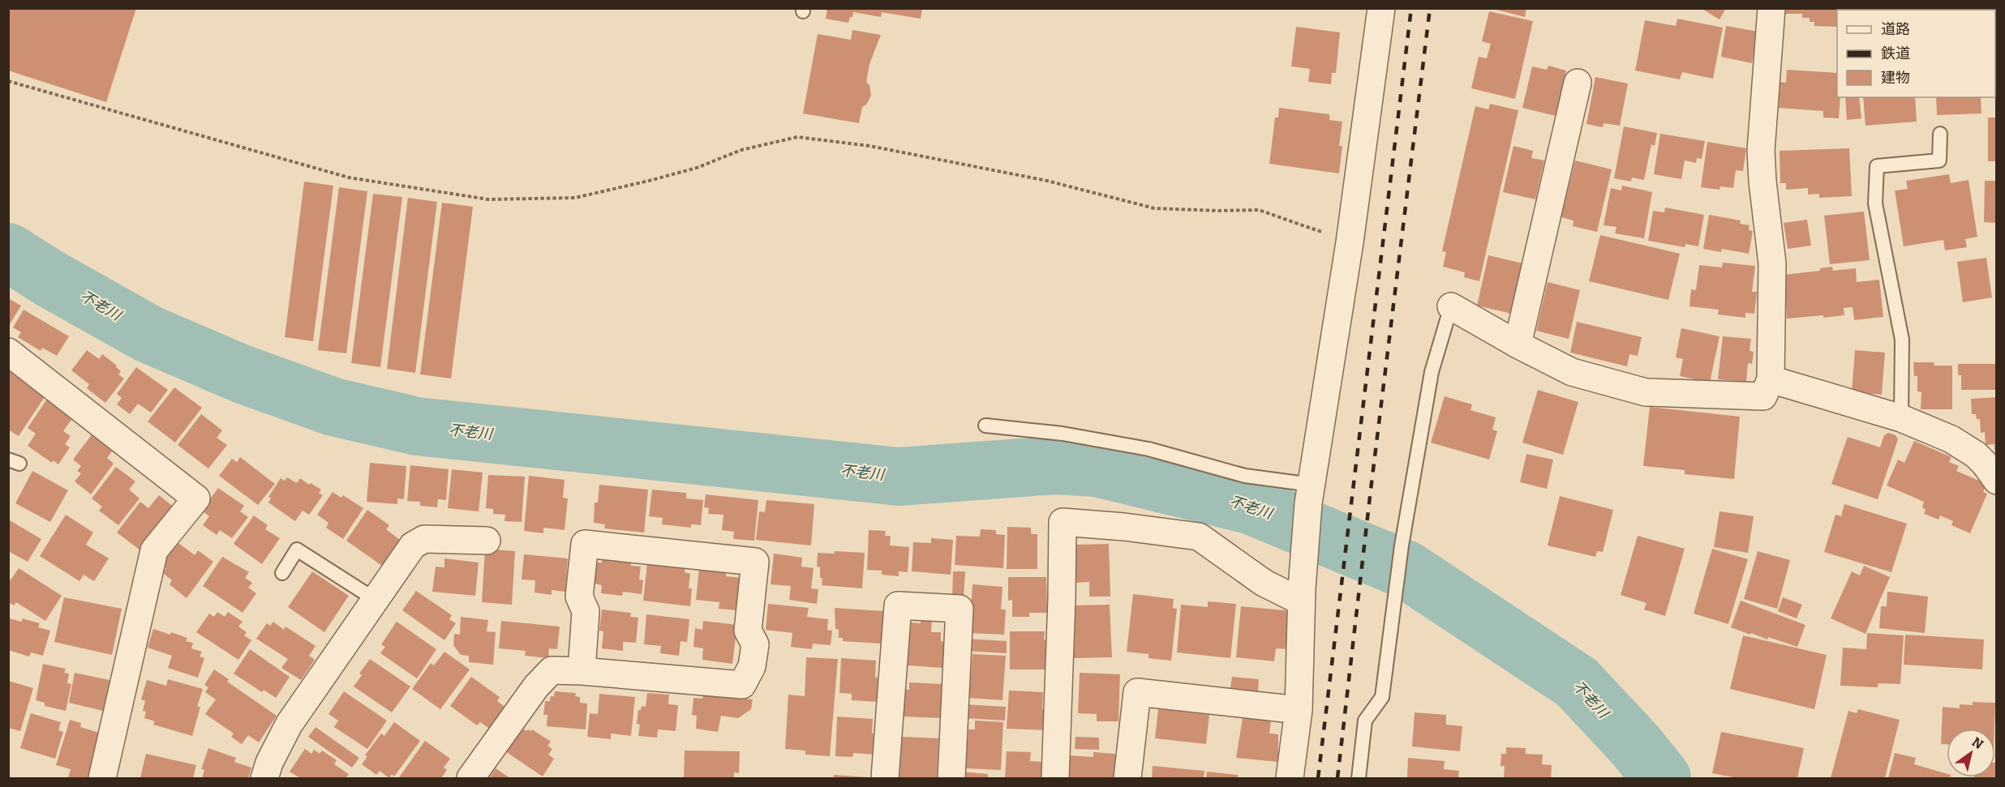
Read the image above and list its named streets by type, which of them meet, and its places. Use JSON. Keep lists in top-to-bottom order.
{
  "water": ["不老川"],
  "legend": ["道路", "鉄道", "建物"],
  "north": "top right"
}
